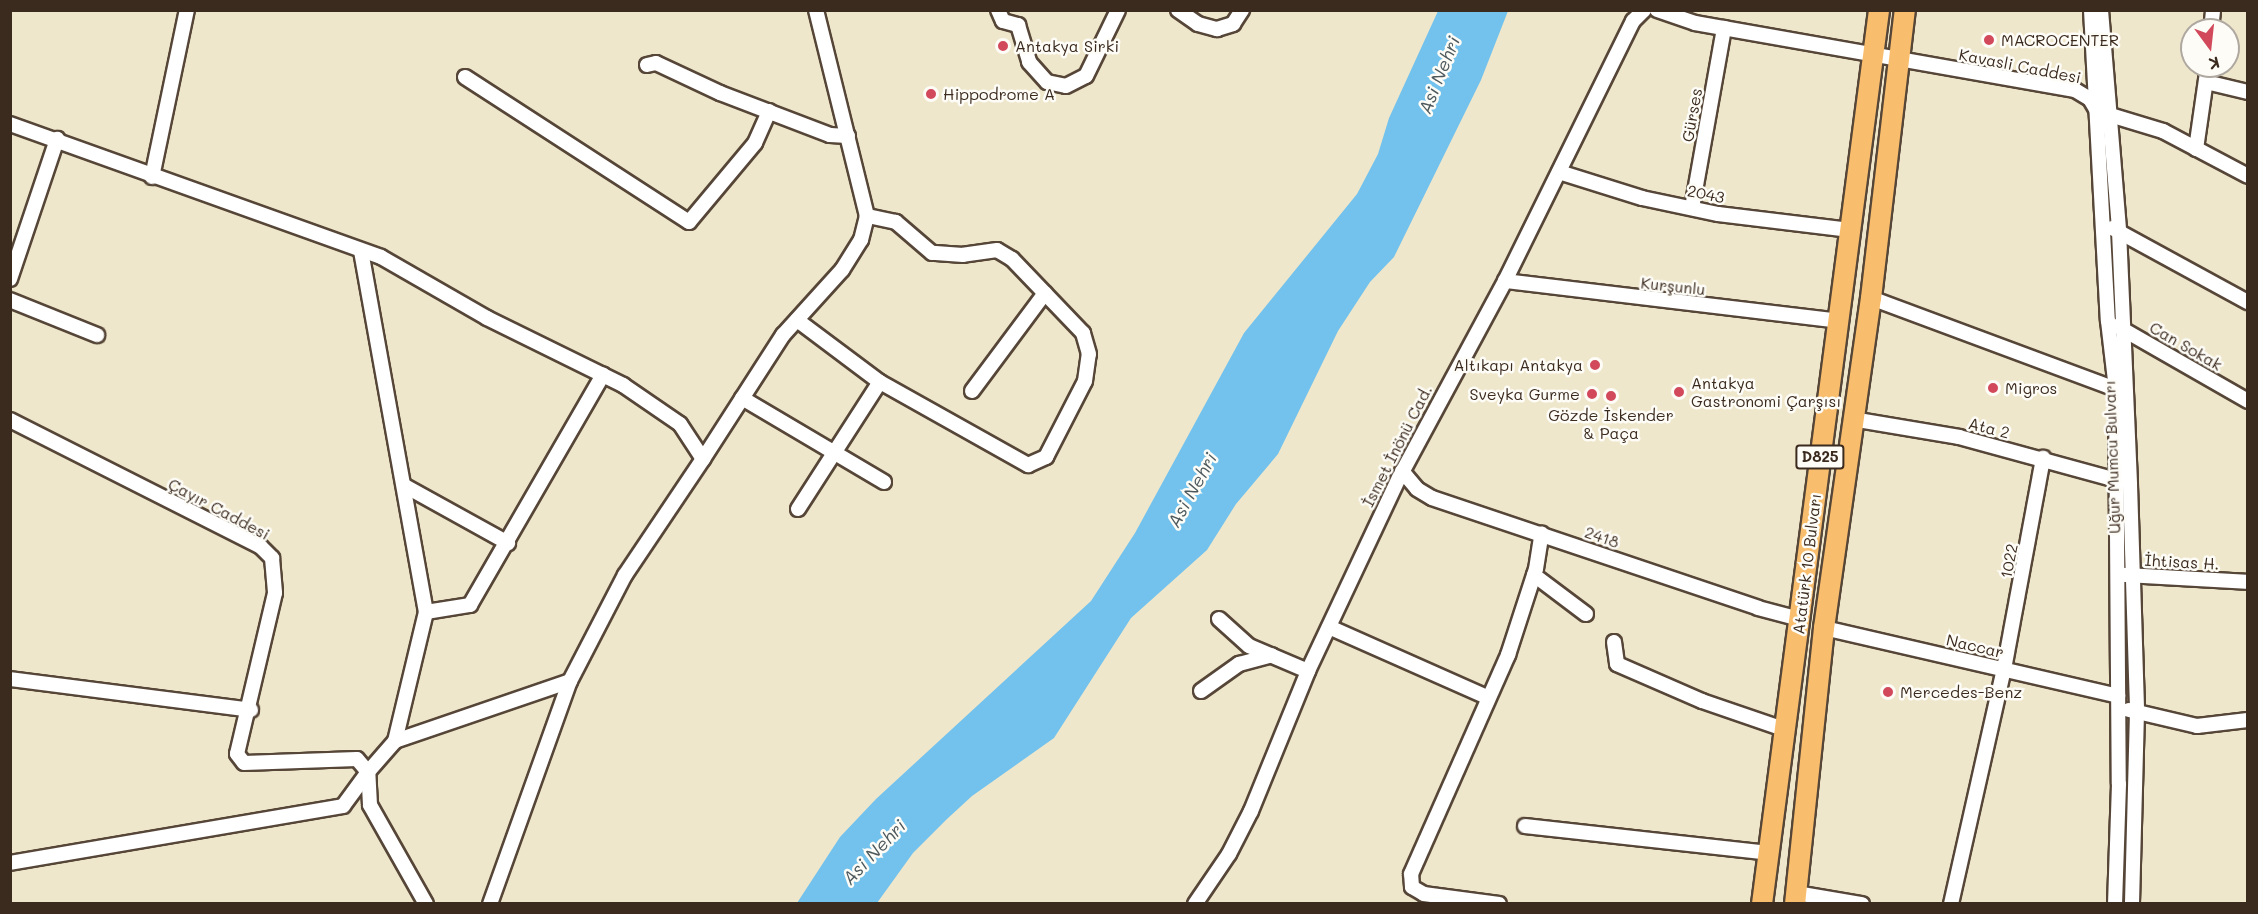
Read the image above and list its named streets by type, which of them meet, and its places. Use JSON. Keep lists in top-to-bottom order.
{
  "streets": {
    "highway": ["D825", "Atatürk 10 Bulvarı"],
    "street": [
      "Kavasli Caddesi",
      "Gürses",
      "2043",
      "Kurşunlu",
      "Can Sokak",
      "Ata 2",
      "İsmet İnönü Cad.",
      "Uğur Mumcu Bulvarı",
      "Çayır Caddesi",
      "2418",
      "1022",
      "İhtisas H.",
      "Naccar"
    ]
  },
  "crossings": [
    ["Kavasli Caddesi", "Gürses"],
    ["Kavasli Caddesi", "Uğur Mumcu Bulvarı"],
    ["Kavasli Caddesi", "Atatürk 10 Bulvarı"],
    ["Gürses", "2043"],
    ["2043", "İsmet İnönü Cad."],
    ["2043", "Atatürk 10 Bulvarı"],
    ["Kurşunlu", "İsmet İnönü Cad."],
    ["Kurşunlu", "Atatürk 10 Bulvarı"],
    ["Can Sokak", "Uğur Mumcu Bulvarı"],
    ["Ata 2", "Uğur Mumcu Bulvarı"],
    ["Ata 2", "1022"],
    ["Ata 2", "Atatürk 10 Bulvarı"],
    ["İsmet İnönü Cad.", "2418"],
    ["Uğur Mumcu Bulvarı", "İhtisas H."],
    ["Uğur Mumcu Bulvarı", "Naccar"],
    ["2418", "Atatürk 10 Bulvarı"],
    ["1022", "Naccar"],
    ["Atatürk 10 Bulvarı", "Naccar"]
  ],
  "water": ["Asi Nehri"],
  "places": [
    "MACROCENTER",
    "Antakya Sirki",
    "Hippodrome A",
    "Altıkapı Antakya",
    "Migros",
    "Antakya Gastronomi Çarşısı",
    "Sveyka Gurme",
    "Gözde İskender & Paça",
    "Mercedes-Benz"
  ],
  "north": "bottom"
}
